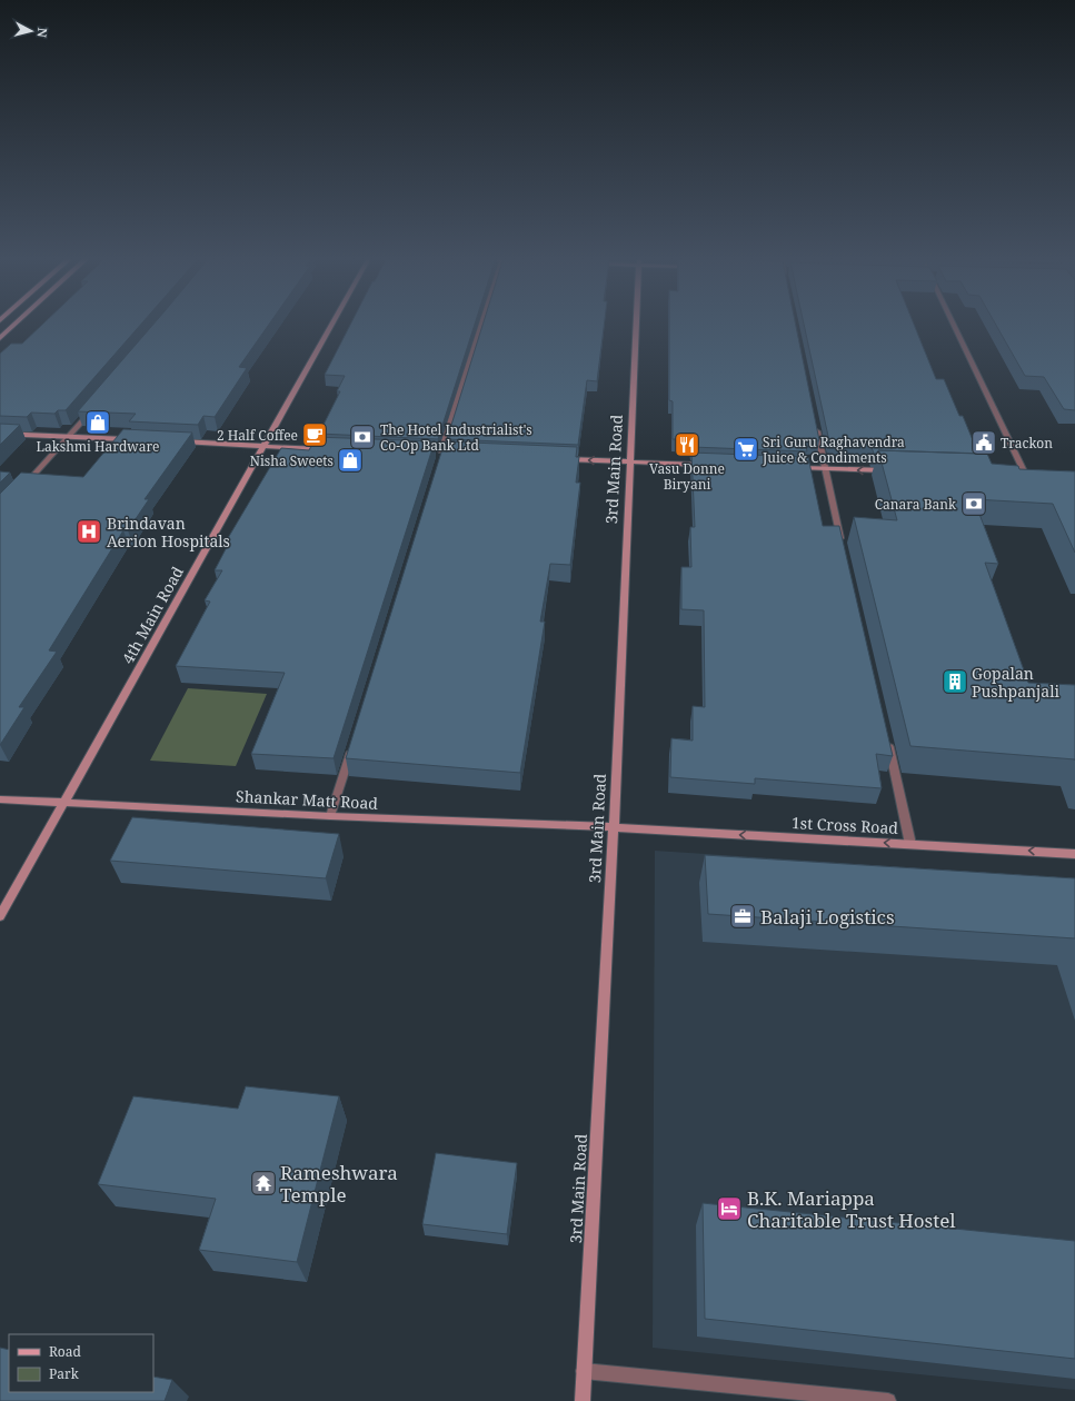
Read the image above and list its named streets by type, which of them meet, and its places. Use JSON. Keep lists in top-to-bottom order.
{
  "streets": {
    "street": [
      "3rd Main Road",
      "4th Main Road",
      "Shankar Matt Road",
      "1st Cross Road"
    ]
  },
  "crossings": [
    ["3rd Main Road", "Shankar Matt Road"],
    ["3rd Main Road", "1st Cross Road"],
    ["4th Main Road", "Shankar Matt Road"],
    ["Shankar Matt Road", "1st Cross Road"]
  ],
  "one_way": ["1st Cross Road"],
  "places": {
    "shop": ["Lakshmi Hardware", "Nisha Sweets"],
    "cafe": ["2 Half Coffee"],
    "bank": ["The Hotel Industrialist's Co-Op Bank Ltd", "Canara Bank"],
    "public building": ["Trackon"],
    "restaurant": ["Vasu Donne Biryani"],
    "supermarket": ["Sri Guru Raghavendra Juice & Condiments"],
    "hospital": ["Brindavan Aerion Hospitals"],
    "building": ["Gopalan Pushpanjali"],
    "office": ["Balaji Logistics"],
    "temple": ["Rameshwara Temple"],
    "hotel": ["B.K. Mariappa Charitable Trust Hostel"]
  },
  "legend": ["Road", "Park"],
  "north": "right"
}
